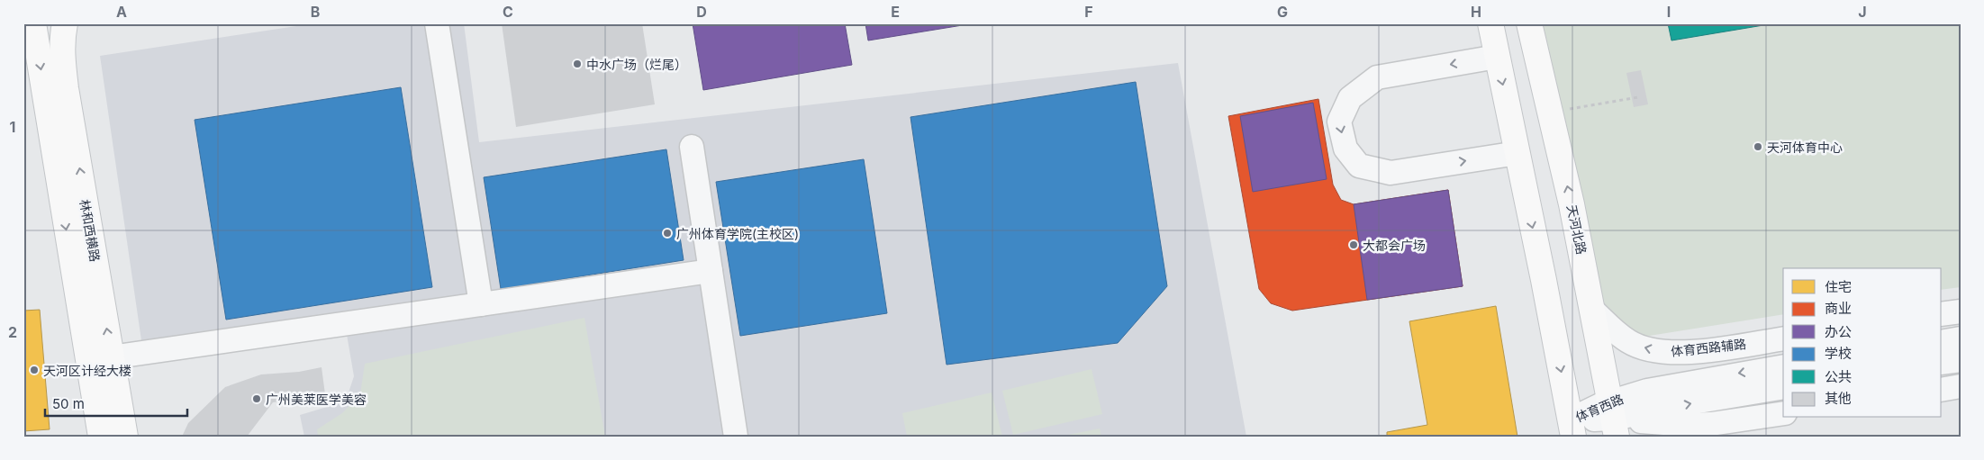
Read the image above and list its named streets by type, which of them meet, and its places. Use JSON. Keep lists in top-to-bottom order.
{
  "streets": {
    "main road": ["天河北路", "林和西横路"],
    "street": ["体育西路辅路", "体育西路"]
  },
  "crossings": [
    ["天河北路", "体育西路辅路"],
    ["天河北路", "体育西路"]
  ],
  "places": [
    "中水广场（烂尾）",
    "天河体育中心",
    "广州体育学院(主校区)",
    "大都会广场",
    "天河区计经大楼",
    "广州美莱医学美容"
  ],
  "legend": [
    "住宅",
    "商业",
    "办公",
    "学校",
    "公共",
    "其他"
  ],
  "scale_bar": "50 m",
  "grid": {
    "columns": [
      "A",
      "B",
      "C",
      "D",
      "E",
      "F",
      "G",
      "H",
      "I",
      "J"
    ],
    "rows": ["1", "2"]
  }
}
